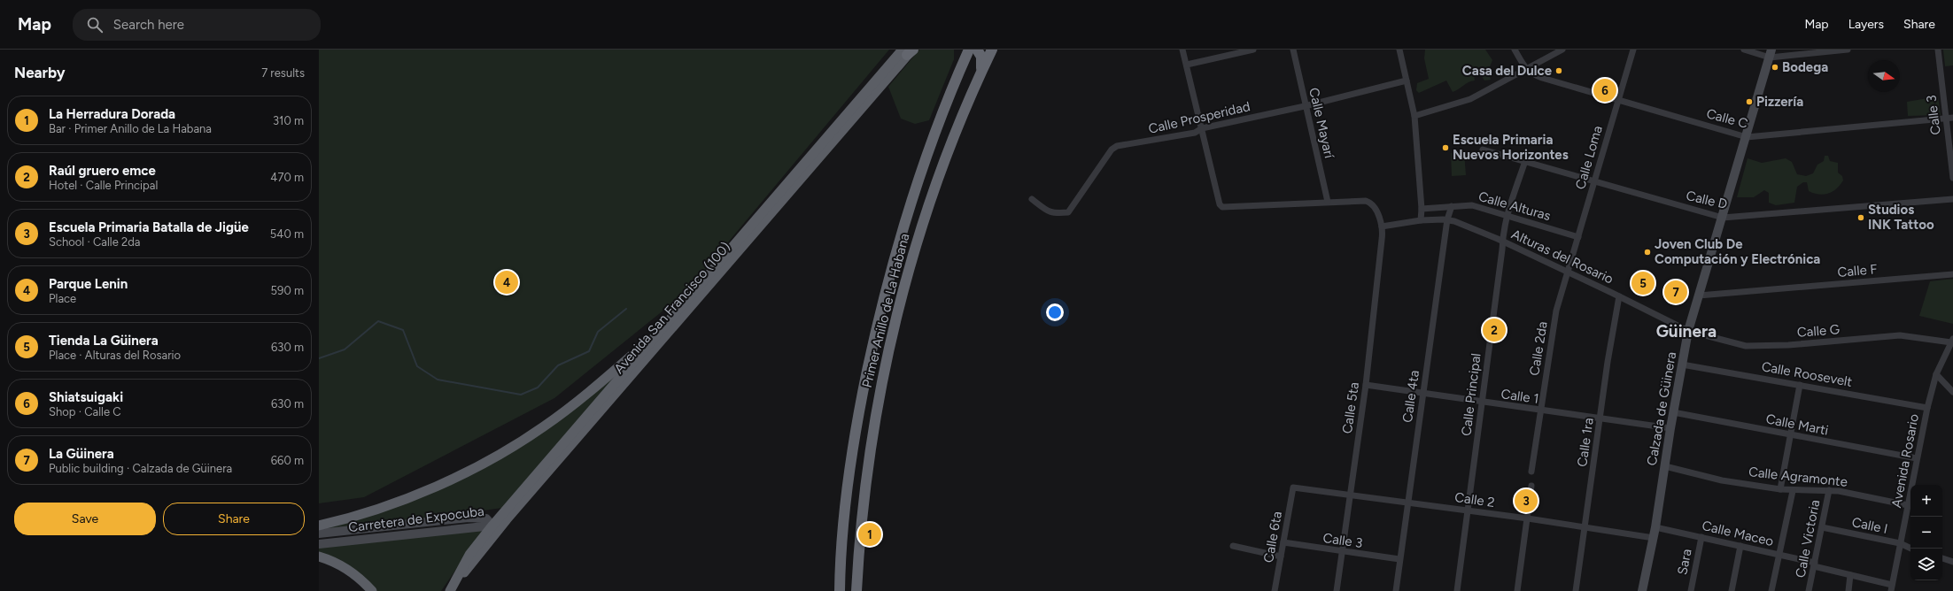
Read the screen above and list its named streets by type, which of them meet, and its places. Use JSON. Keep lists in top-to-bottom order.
{
  "streets": {
    "highway": ["Avenida San Francisco (100)", "Primer Anillo de La Habana"],
    "main road": ["Calzada de Güinera", "Carretera de Expocuba"],
    "street": [
      "Calle 3",
      "Calle Prosperidad",
      "Calle C",
      "Calle Mayarí",
      "Calle Loma",
      "Calle D",
      "Calle Alturas",
      "Alturas del Rosario",
      "Calle F",
      "Calle G",
      "Calle 2da",
      "Calle Roosevelt",
      "Calle Principal",
      "Calle 4ta",
      "Calle 1",
      "Calle 5ta",
      "Calle Marti",
      "Calle 1ra",
      "Avenida Rosario",
      "Calle Agramonte",
      "Calle 2",
      "Calle I",
      "Calle Maceo",
      "Calle 6ta",
      "Calle Victoria",
      "Sara"
    ]
  },
  "crossings": [
    ["Calle 3", "Calle C"],
    ["Calle 3", "Calle 4ta"],
    ["Calle 3", "Calle 5ta"],
    ["Calle 3", "Calle 6ta"],
    ["Calle Prosperidad", "Calle Mayarí"],
    ["Calle C", "Calle Loma"],
    ["Calle C", "Calzada de Güinera"],
    ["Calle Loma", "Calle D"],
    ["Calle Loma", "Calle Alturas"],
    ["Calle Loma", "Alturas del Rosario"],
    ["Calle Loma", "Calle 2da"],
    ["Calle D", "Calle Principal"],
    ["Calle D", "Calzada de Güinera"],
    ["Calle Alturas", "Calle Principal"],
    ["Calle Alturas", "Calle 4ta"],
    ["Alturas del Rosario", "Calle G"],
    ["Alturas del Rosario", "Calle 2da"],
    ["Alturas del Rosario", "Calle Principal"],
    ["Alturas del Rosario", "Calle 4ta"],
    ["Alturas del Rosario", "Calle 5ta"],
    ["Alturas del Rosario", "Calzada de Güinera"],
    ["Alturas del Rosario", "Calle 1ra"],
    ["Calle F", "Calzada de Güinera"],
    ["Avenida San Francisco (100)", "Carretera de Expocuba"],
    ["Calle G", "Calzada de Güinera"],
    ["Calle G", "Avenida Rosario"],
    ["Calle 2da", "Calle 1"],
    ["Calle Roosevelt", "Calzada de Güinera"],
    ["Calle Roosevelt", "Avenida Rosario"],
    ["Calle Principal", "Calle 1"],
    ["Calle Principal", "Calle 2"],
    ["Calle 4ta", "Calle 1"],
    ["Calle 4ta", "Calle 2"],
    ["Calle 1", "Calle 5ta"],
    ["Calle 1", "Calzada de Güinera"],
    ["Calle 1", "Calle 1ra"],
    ["Calle 5ta", "Calle 2"],
    ["Calzada de Güinera", "Calle Marti"],
    ["Calzada de Güinera", "Calle Agramonte"],
    ["Calzada de Güinera", "Calle 2"],
    ["Calzada de Güinera", "Calle Maceo"],
    ["Calle Marti", "Avenida Rosario"],
    ["Calle 1ra", "Calle 2"],
    ["Avenida Rosario", "Calle Agramonte"],
    ["Avenida Rosario", "Calle I"],
    ["Avenida Rosario", "Calle Maceo"],
    ["Calle Agramonte", "Calle Victoria"],
    ["Calle 2", "Calle 6ta"],
    ["Calle I", "Calle Victoria"],
    ["Calle Maceo", "Calle Victoria"],
    ["Calle Maceo", "Sara"]
  ],
  "districts": ["Güinera"],
  "places": [
    "Bodega",
    "Casa del Dulce",
    "Pizzería",
    "Escuela Primaria Nuevos Horizontes",
    "Studios INK Tattoo",
    "Joven Club De Computación y Electrónica"
  ],
  "north": "right",
  "page": {
    "header": "Map",
    "search": "Search here",
    "nav": ["Map", "Layers", "Share"],
    "heading": ["Nearby", "7 results"],
    "pins": [
      "6",
      "4",
      "5",
      "7",
      "2",
      "3",
      "1"
    ],
    "list": [
      {
        "mark": "1",
        "name": "La Herradura Dorada",
        "note": "Bar · Primer Anillo de La Habana",
        "value": "310 m"
      },
      {
        "mark": "2",
        "name": "Raúl gruero emce",
        "note": "Hotel · Calle Principal",
        "value": "470 m"
      },
      {
        "mark": "3",
        "name": "Escuela Primaria Batalla de Jigüe",
        "note": "School · Calle 2da",
        "value": "540 m"
      },
      {
        "mark": "4",
        "name": "Parque Lenin",
        "note": "Place",
        "value": "590 m"
      },
      {
        "mark": "5",
        "name": "Tienda La Güinera",
        "note": "Place · Alturas del Rosario",
        "value": "630 m"
      },
      {
        "mark": "6",
        "name": "Shiatsuigaki",
        "note": "Shop · Calle C",
        "value": "630 m"
      },
      {
        "mark": "7",
        "name": "La Güinera",
        "note": "Public building · Calzada de Güinera",
        "value": "660 m"
      }
    ],
    "map_buttons": ["+", "−"],
    "buttons": ["Save", "Share"]
  }
}
